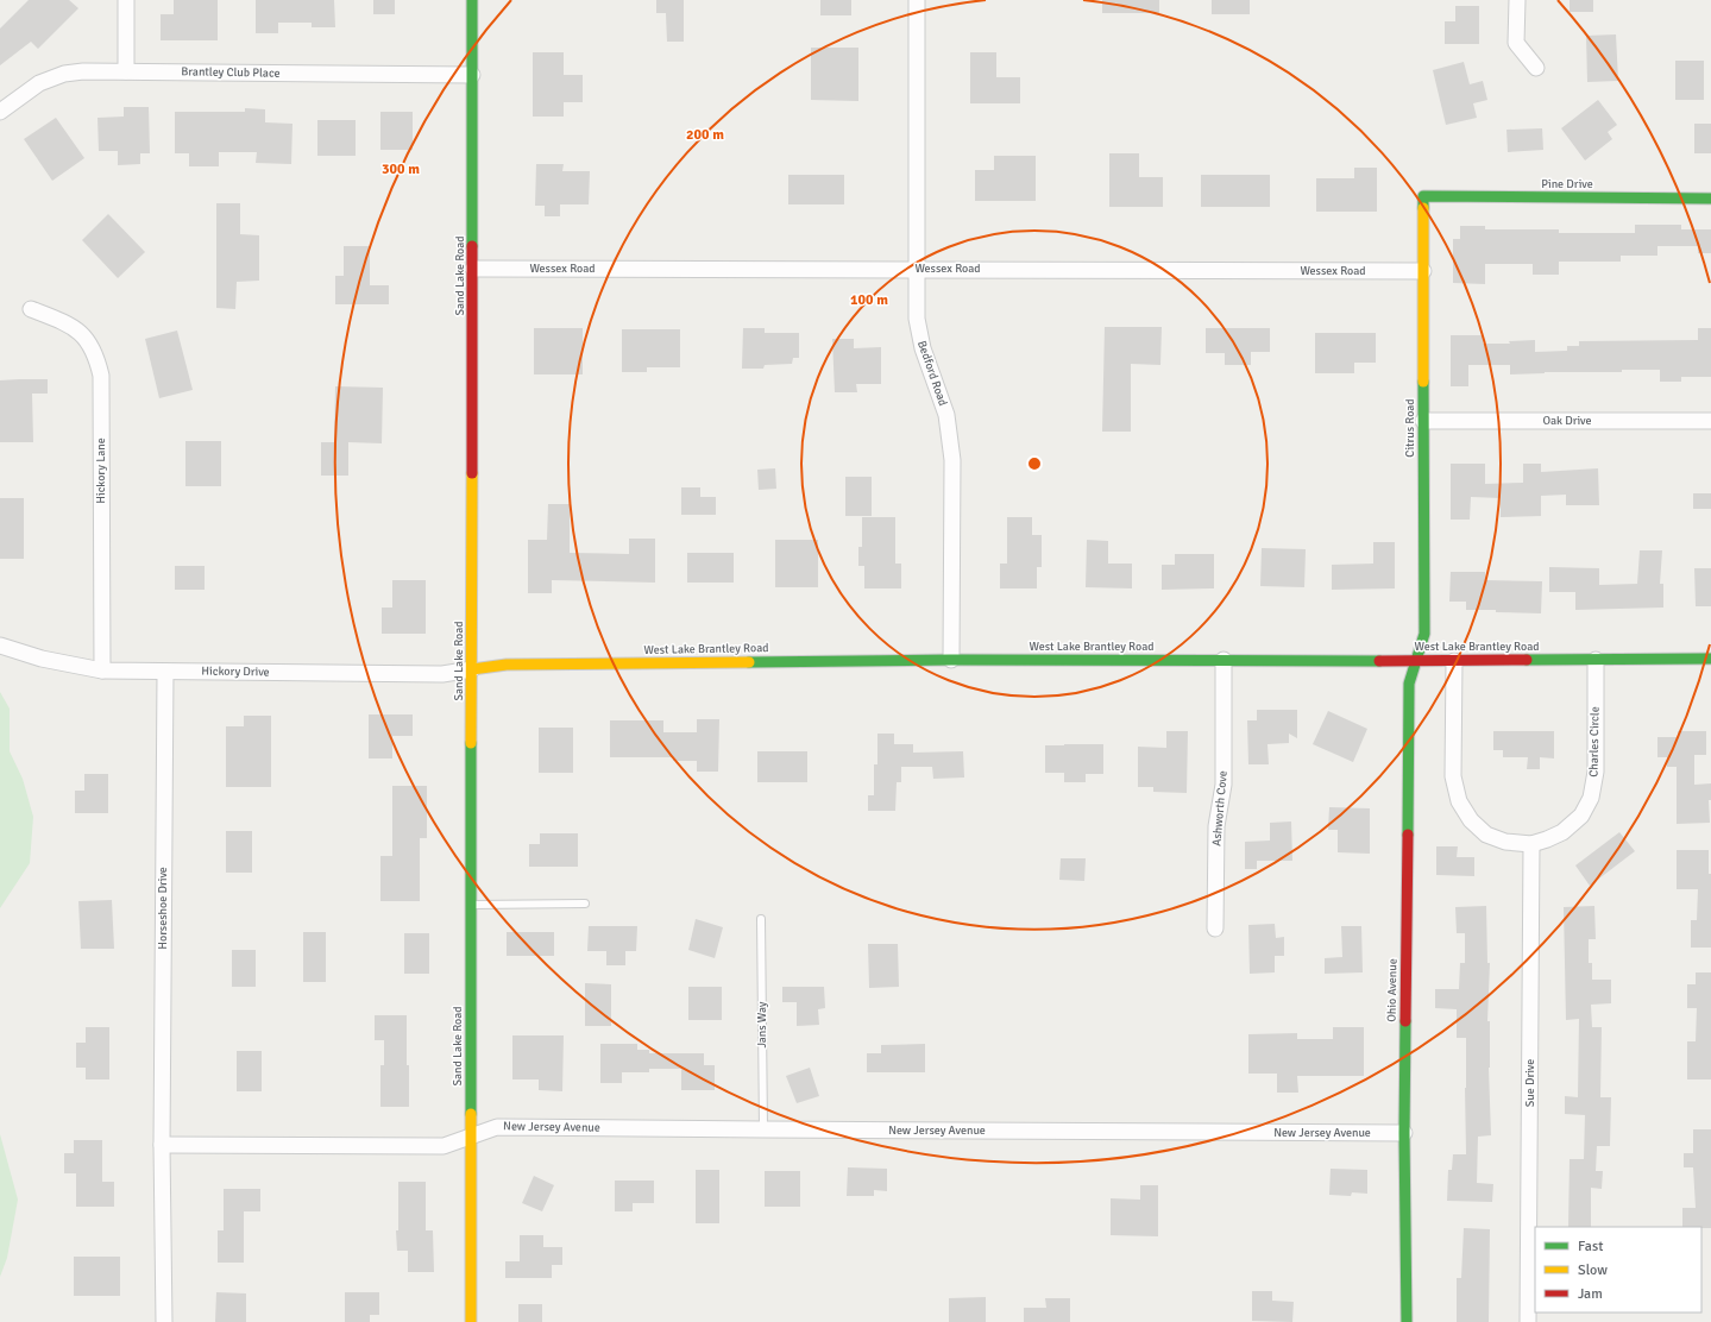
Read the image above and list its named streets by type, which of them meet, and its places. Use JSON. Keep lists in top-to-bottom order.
{
  "streets": {
    "street": [
      "Brantley Club Place",
      "Pine Drive",
      "Wessex Road",
      "Sand Lake Road",
      "Bedford Road",
      "Oak Drive",
      "Citrus Road",
      "Hickory Lane",
      "West Lake Brantley Road",
      "Hickory Drive",
      "Charles Circle",
      "Ashworth Cove",
      "Horseshoe Drive",
      "Ohio Avenue",
      "Sue Drive",
      "New Jersey Avenue"
    ],
    "lane": ["Jans Way"]
  },
  "crossings": [
    ["Brantley Club Place", "Sand Lake Road"],
    ["Pine Drive", "Citrus Road"],
    ["Wessex Road", "Sand Lake Road"],
    ["Wessex Road", "Bedford Road"],
    ["Wessex Road", "Citrus Road"],
    ["Sand Lake Road", "West Lake Brantley Road"],
    ["Sand Lake Road", "Hickory Drive"],
    ["Sand Lake Road", "New Jersey Avenue"],
    ["Bedford Road", "West Lake Brantley Road"],
    ["Oak Drive", "Citrus Road"],
    ["Citrus Road", "West Lake Brantley Road"],
    ["Citrus Road", "Ohio Avenue"],
    ["Hickory Lane", "Hickory Drive"],
    ["West Lake Brantley Road", "Hickory Drive"],
    ["West Lake Brantley Road", "Charles Circle"],
    ["West Lake Brantley Road", "Ashworth Cove"],
    ["West Lake Brantley Road", "Ohio Avenue"],
    ["Hickory Drive", "Horseshoe Drive"],
    ["Charles Circle", "Sue Drive"],
    ["Ohio Avenue", "New Jersey Avenue"],
    ["Jans Way", "New Jersey Avenue"]
  ],
  "legend": ["Fast", "Slow", "Jam"],
  "rings": ["200 m", "300 m", "100 m"]
}
